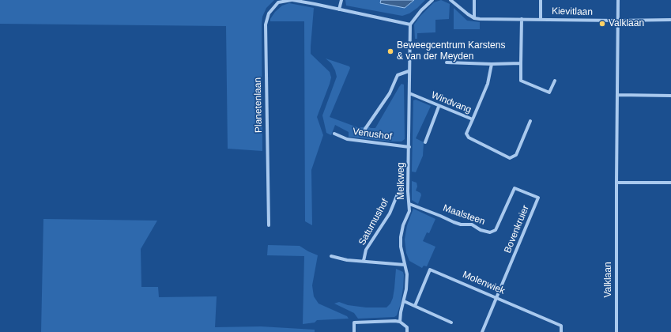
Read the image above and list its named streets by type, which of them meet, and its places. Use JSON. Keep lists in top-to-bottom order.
{
  "streets": {
    "street": [
      "Kievitlaan",
      "Windvang",
      "Planetenlaan",
      "Venushof",
      "Melkweg",
      "Maalsteen",
      "Saturnushof",
      "Bovenkruier",
      "Valklaan",
      "Molenwiek"
    ]
  },
  "crossings": [
    ["Kievitlaan", "Valklaan"],
    ["Windvang", "Melkweg"],
    ["Planetenlaan", "Melkweg"],
    ["Venushof", "Melkweg"],
    ["Melkweg", "Maalsteen"],
    ["Maalsteen", "Bovenkruier"],
    ["Bovenkruier", "Molenwiek"]
  ],
  "places": ["Valklaan", "Beweegcentrum Karstens & van der Meyden"]
}
